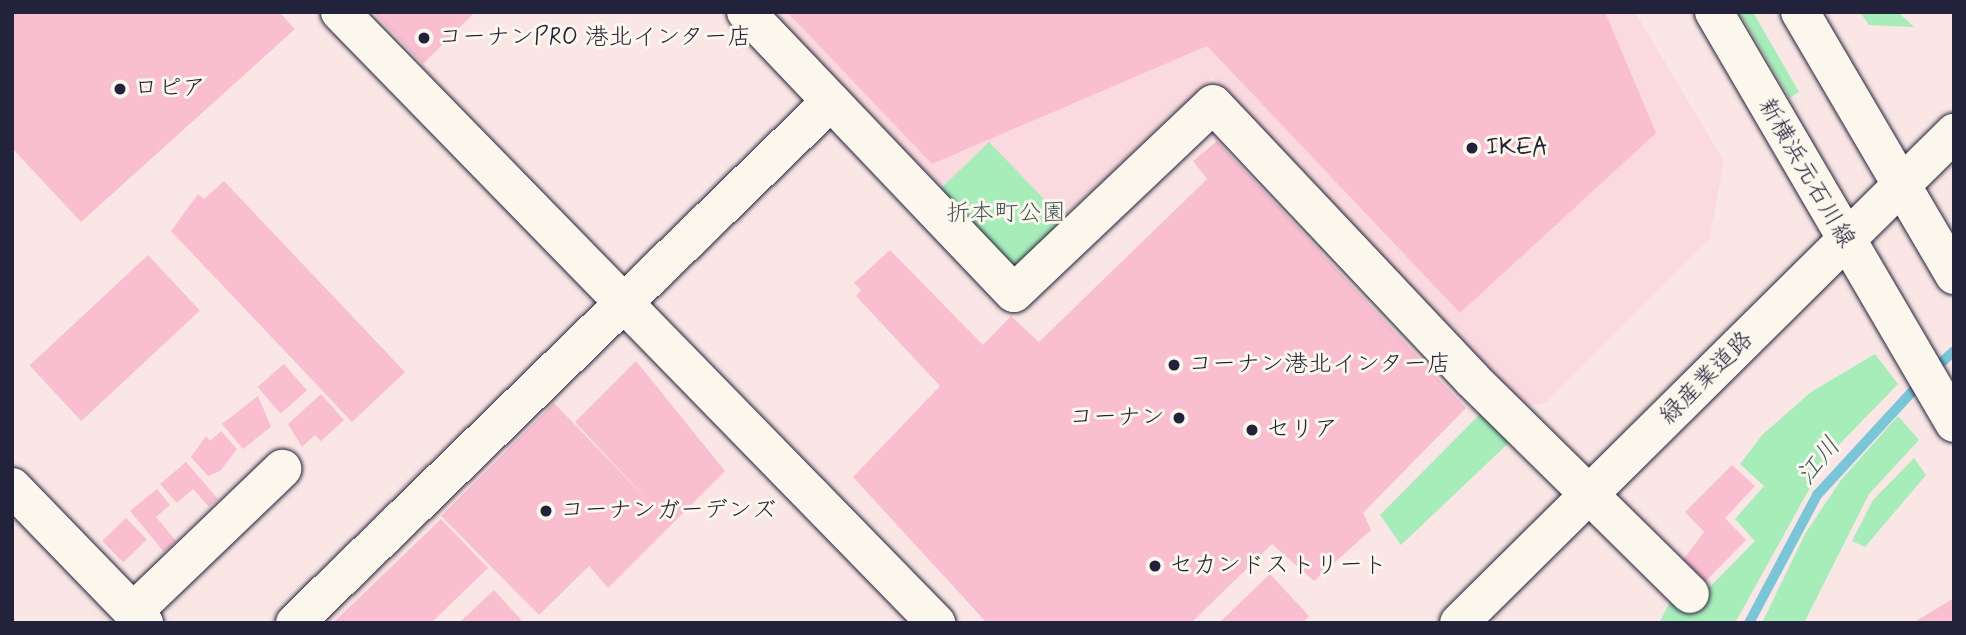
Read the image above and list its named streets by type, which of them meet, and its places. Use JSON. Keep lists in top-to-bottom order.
{
  "streets": {
    "street": ["新横浜元石川線", "緑産業道路"]
  },
  "crossings": [
    ["新横浜元石川線", "緑産業道路"]
  ],
  "water": ["江川"],
  "parks": ["折本町公園"],
  "places": [
    "コーナンPRO 港北インター店",
    "ロピア",
    "IKEA",
    "コーナン港北インター店",
    "コーナン",
    "セリア",
    "コーナンガーデンズ",
    "セカンドストリート"
  ]
}
